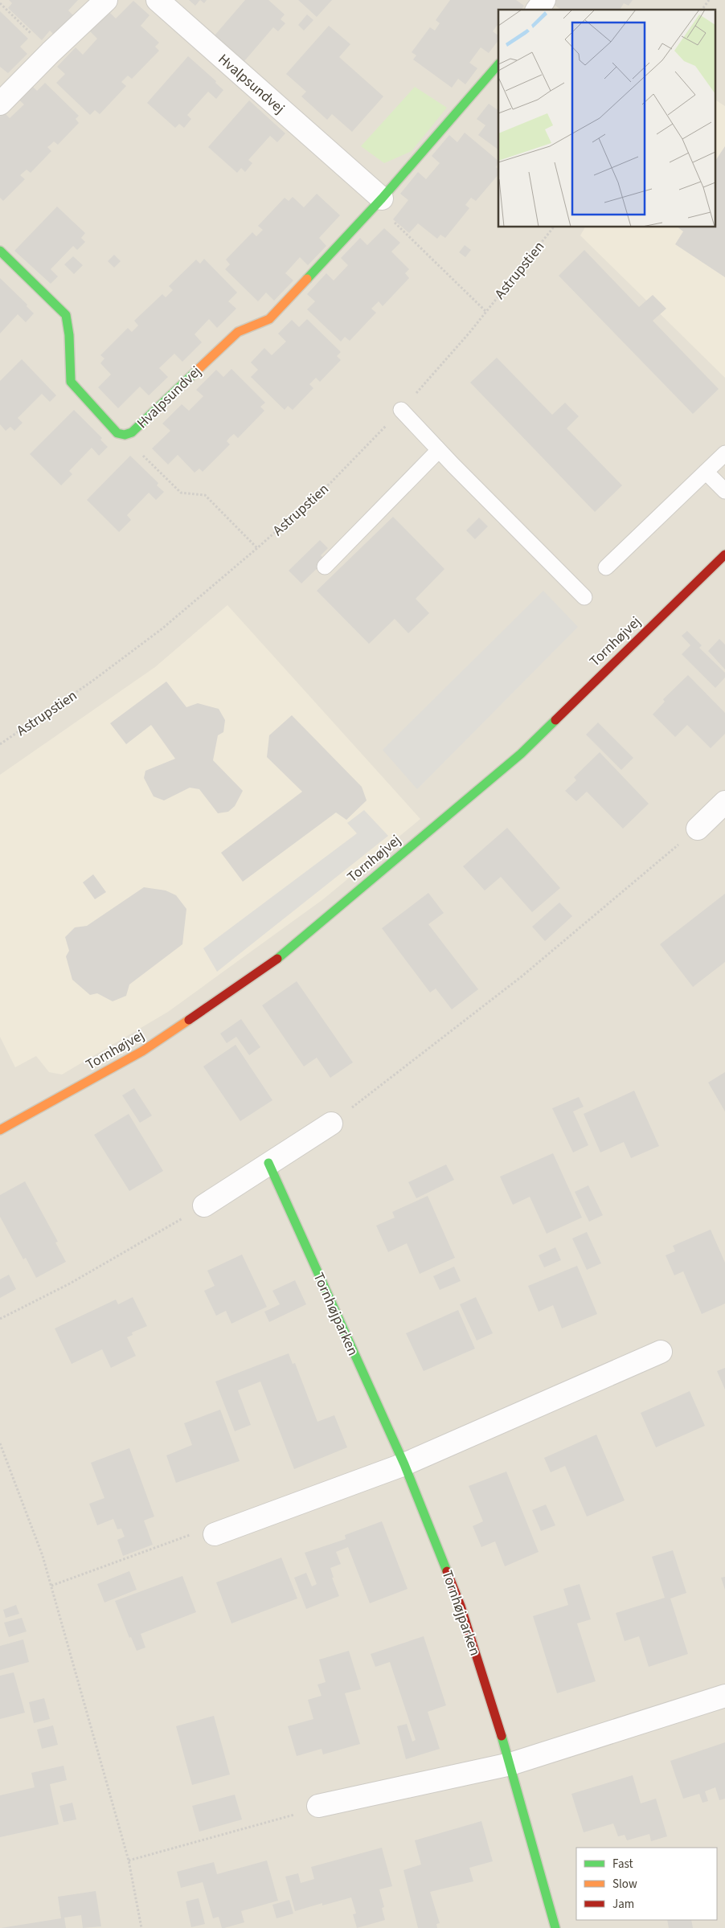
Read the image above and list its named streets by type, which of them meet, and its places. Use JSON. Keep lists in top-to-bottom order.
{
  "streets": {
    "street": ["Hvalpsundvej", "Tornhøjvej", "Tornhøjparken"],
    "path": ["Astrupstien"]
  },
  "legend": ["Fast", "Slow", "Jam"]
}
